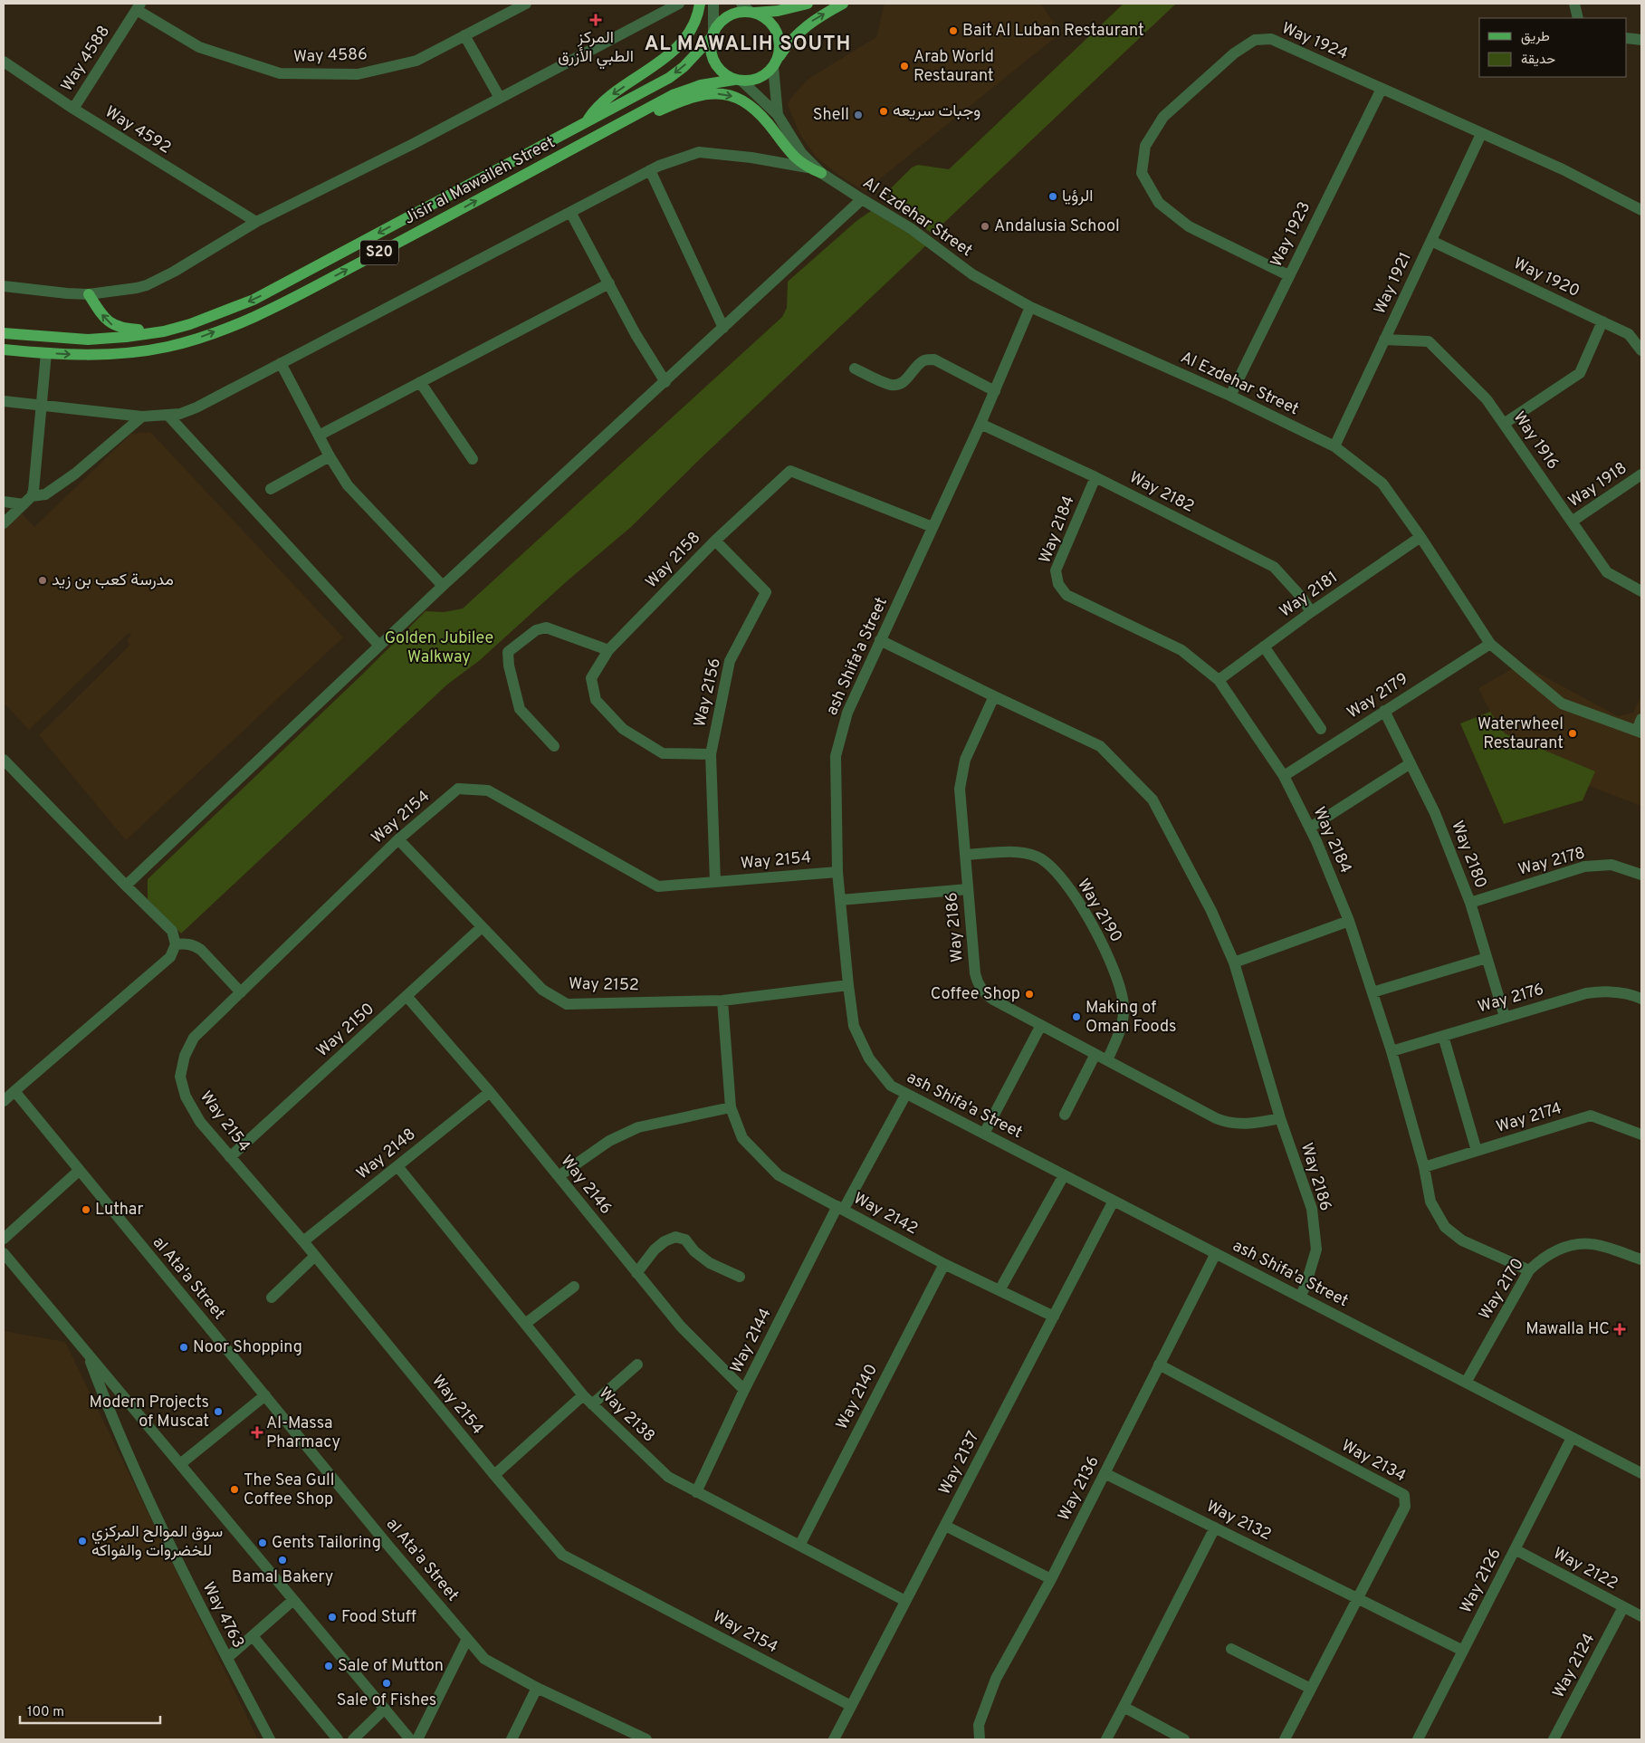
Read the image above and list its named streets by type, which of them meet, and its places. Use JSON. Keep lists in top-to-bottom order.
{
  "streets": {
    "main road": ["Jisir al Mawaileh Street", "S20"],
    "street": [
      "Way 1924",
      "Way 4586",
      "Way 4588",
      "Way 4592",
      "Al Ezdehar Street",
      "Way 1923",
      "Way 1920",
      "Way 1921",
      "Way 1916",
      "Way 1918",
      "Way 2182",
      "Way 2184",
      "Way 2158",
      "Way 2181",
      "ash Shifa'a Street",
      "Way 2156",
      "Way 2179",
      "Way 2154",
      "Way 2180",
      "Way 2178",
      "Way 2190",
      "Way 2186",
      "Way 2152",
      "Way 2176",
      "Way 2150",
      "Way 2174",
      "Way 2148",
      "Way 2146",
      "Way 2142",
      "al Ata'a Street",
      "Way 2170",
      "Way 2144",
      "Way 2140",
      "Way 2138",
      "Way 2134",
      "Way 2137",
      "Way 2136",
      "Way 2132",
      "Way 2122",
      "Way 2126",
      "Way 4763",
      "Way 2124"
    ]
  },
  "crossings": [
    ["Way 1924", "Way 1923"],
    ["Way 1924", "Way 1921"],
    ["Way 4586", "Way 4588"],
    ["Way 4588", "Way 4592"],
    ["Jisir al Mawaileh Street", "Al Ezdehar Street"],
    ["Jisir al Mawaileh Street", "S20"],
    ["Al Ezdehar Street", "Way 1923"],
    ["Al Ezdehar Street", "S20"],
    ["Al Ezdehar Street", "Way 1921"],
    ["Al Ezdehar Street", "Way 2181"],
    ["Al Ezdehar Street", "ash Shifa'a Street"],
    ["Al Ezdehar Street", "Way 2179"],
    ["Way 1920", "Way 1921"],
    ["Way 1921", "Way 1916"],
    ["Way 1916", "Way 1918"],
    ["Way 2182", "Way 2184"],
    ["Way 2182", "Way 2181"],
    ["Way 2182", "ash Shifa'a Street"],
    ["Way 2184", "Way 2181"],
    ["Way 2184", "Way 2179"],
    ["Way 2184", "Way 2176"],
    ["Way 2184", "Way 2174"],
    ["Way 2184", "Way 2170"],
    ["Way 2158", "ash Shifa'a Street"],
    ["Way 2158", "Way 2156"],
    ["ash Shifa'a Street", "Way 2154"],
    ["ash Shifa'a Street", "Way 2186"],
    ["ash Shifa'a Street", "Way 2152"],
    ["ash Shifa'a Street", "Way 2170"],
    ["ash Shifa'a Street", "Way 2144"],
    ["ash Shifa'a Street", "Way 2137"],
    ["ash Shifa'a Street", "Way 2136"],
    ["ash Shifa'a Street", "Way 2126"],
    ["Way 2156", "Way 2154"],
    ["Way 2179", "Way 2180"],
    ["Way 2154", "Way 2152"],
    ["Way 2154", "Way 2150"],
    ["Way 2154", "Way 2148"],
    ["Way 2154", "Way 2137"],
    ["Way 2180", "Way 2178"],
    ["Way 2180", "Way 2176"],
    ["Way 2190", "Way 2186"],
    ["Way 2152", "Way 2150"],
    ["Way 2152", "Way 2142"],
    ["Way 2150", "Way 2146"],
    ["Way 2148", "Way 2146"],
    ["Way 2148", "Way 2138"],
    ["Way 2146", "Way 2144"],
    ["Way 2142", "Way 2144"],
    ["Way 2142", "Way 2140"],
    ["Way 2142", "Way 2137"],
    ["Way 2144", "Way 2138"],
    ["Way 2140", "Way 2138"],
    ["Way 2138", "Way 2137"],
    ["Way 2134", "Way 2136"],
    ["Way 2134", "Way 2132"],
    ["Way 2136", "Way 2132"],
    ["Way 2132", "Way 2126"],
    ["Way 2122", "Way 2126"],
    ["Way 2122", "Way 2124"]
  ],
  "districts": ["AL MAWALIH SOUTH"],
  "parks": ["Golden Jubilee Walkway"],
  "places": {
    "health": ["المركز الطبي الأزرق", "Mawalla HC", "Al-Massa Pharmacy"],
    "other": [
      "Bait Al Luban Restaurant",
      "Arab World Restaurant",
      "وجبات سريعه",
      "Shell",
      "الرؤيا",
      "Andalusia School",
      "مدرسة كعب بن زيد",
      "Waterwheel Restaurant",
      "Coffee Shop",
      "Making of Oman Foods",
      "Luthar",
      "Noor Shopping",
      "Modern Projects of Muscat",
      "The Sea Gull Coffee Shop",
      "سوق الموالح المركزي للخضروات والفواكه",
      "Gents Tailoring",
      "Bamal Bakery",
      "Food Stuff",
      "Sale of Mutton",
      "Sale of Fishes"
    ]
  },
  "legend": ["طريق", "حديقة"],
  "scale_bar": "100 m"
}
